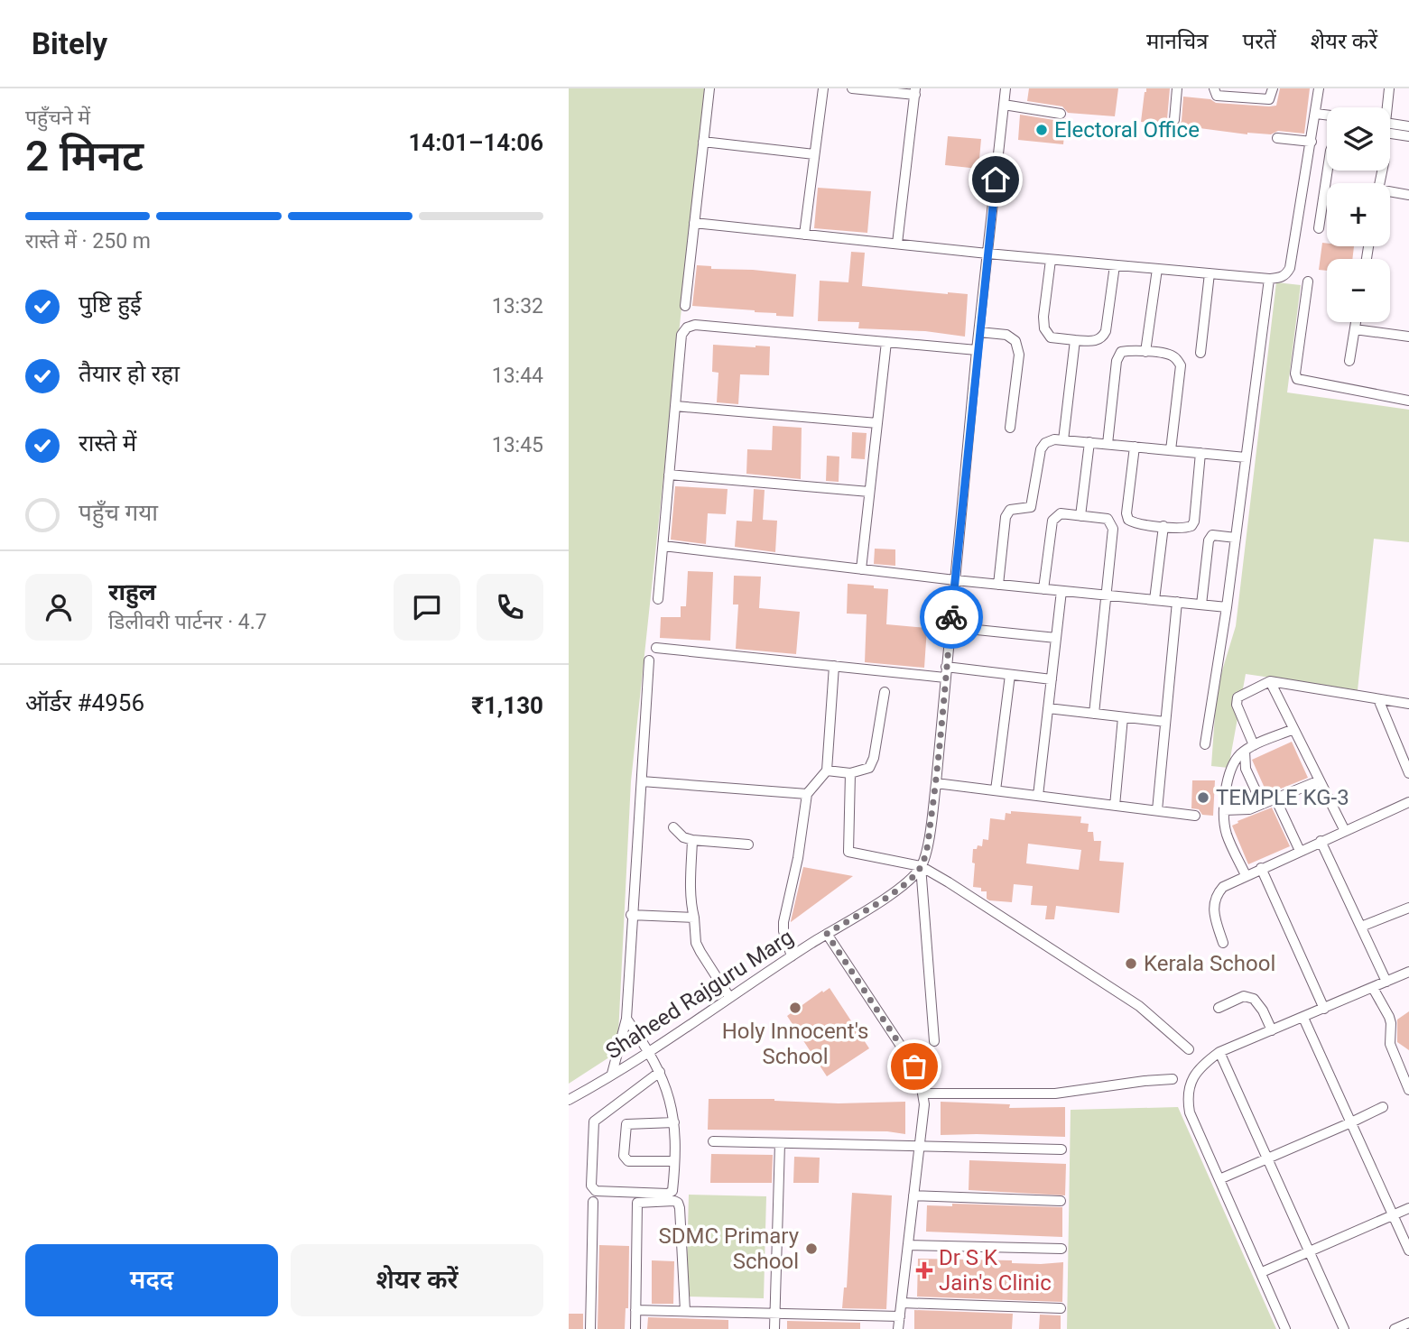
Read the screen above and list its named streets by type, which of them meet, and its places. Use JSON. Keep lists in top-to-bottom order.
{
  "streets": {
    "street": ["Shaheed Rajguru Marg"]
  },
  "places": {
    "other": [
      "Electoral Office",
      "TEMPLE KG-3",
      "Kerala School",
      "Holy Innocent's School",
      "SDMC Primary School"
    ],
    "health": ["Dr S K Jain's Clinic"]
  },
  "page": {
    "header": "Bitely",
    "nav": ["मानचित्र", "परतें", "शेयर करें"],
    "heading": ["2 मिनट", "पहुँचने में", "14:01–14:06"],
    "panel": [
      "राहुल",
      "डिलीवरी पार्टनर · 4.7",
      "ऑर्डर #4956",
      "₹1,130"
    ],
    "map_buttons": ["+", "−"],
    "bar": "रास्ते में · 250 m",
    "list": [
      ["पुष्टि हुई", "13:32"],
      ["तैयार हो रहा", "13:44"],
      ["रास्ते में", "13:45"],
      "पहुँच गया"
    ],
    "buttons": ["मदद", "शेयर करें"]
  }
}
